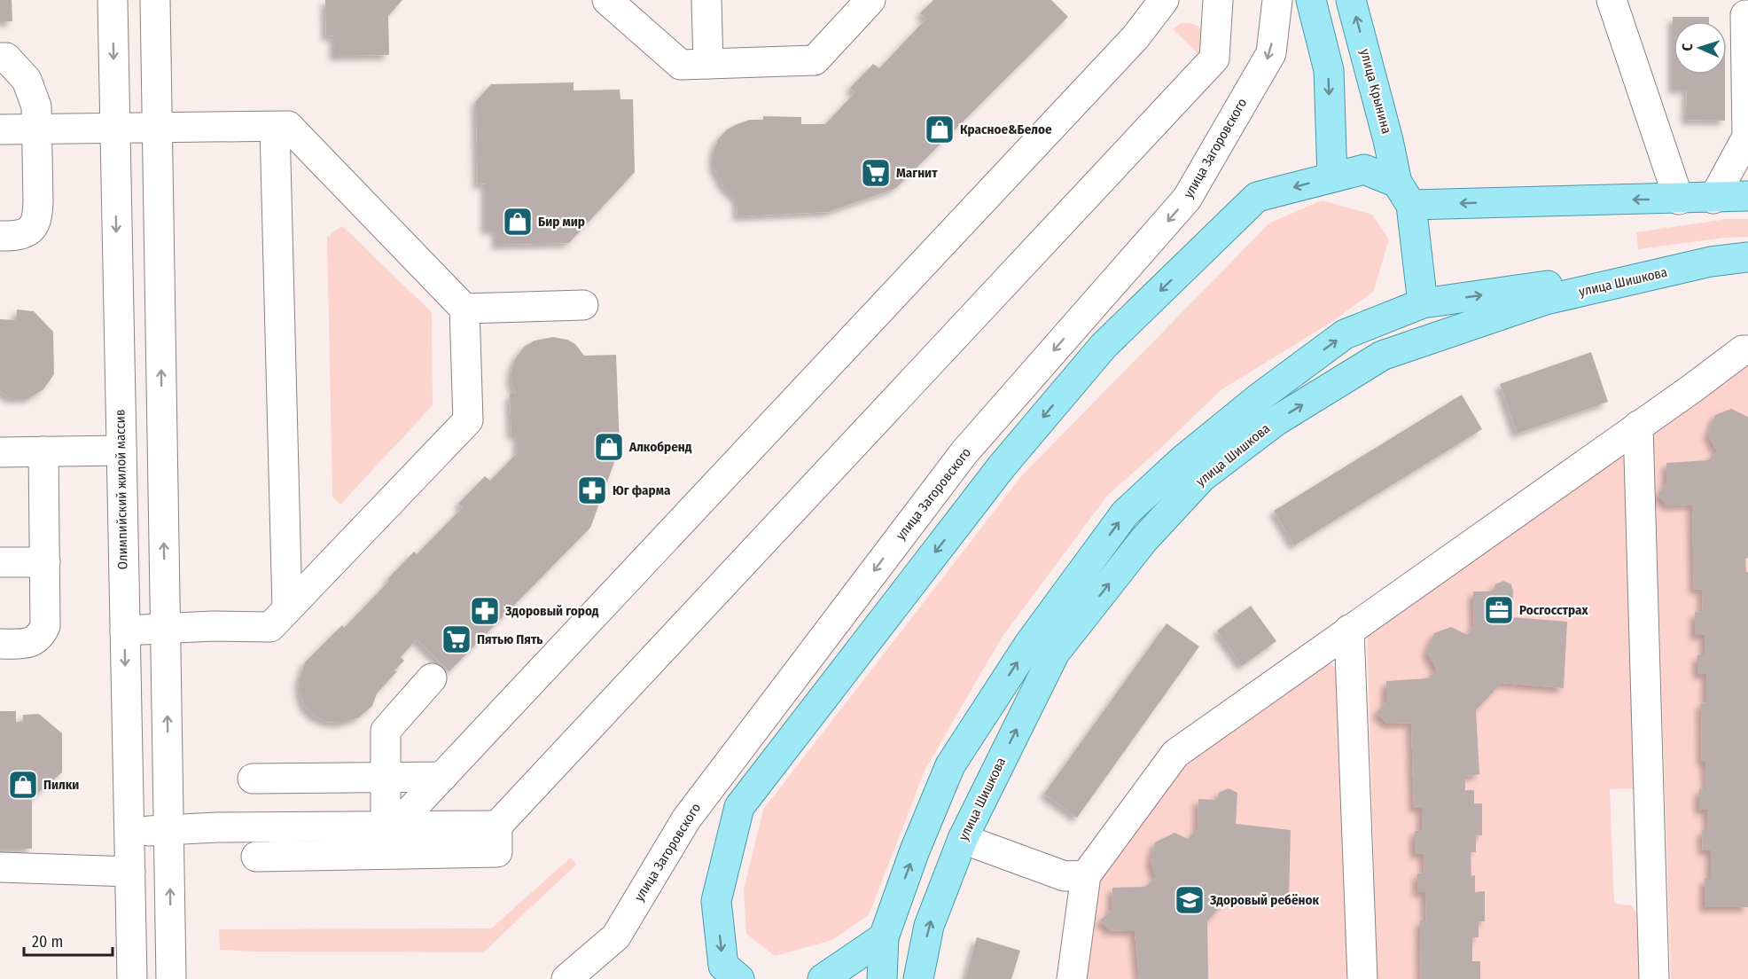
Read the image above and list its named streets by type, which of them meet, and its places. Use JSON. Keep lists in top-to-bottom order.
{
  "streets": {
    "main road": ["улица Крынина", "улица Шишкова"],
    "street": ["улица Загоровского", "Олимпийский жилой массив"]
  },
  "one_way": ["улица Шишкова"],
  "places": {
    "shop": [
      "Красное&Белое",
      "Бир мир",
      "Алкобренд",
      "Пилки"
    ],
    "supermarket": ["Магнит", "Пятью Пять"],
    "pharmacy": ["Юг фарма", "Здоровый город"],
    "office": ["Росгосстрах"],
    "school or university": ["Здоровый ребёнок"]
  },
  "scale_bar": "20 m",
  "north": "left"
}
